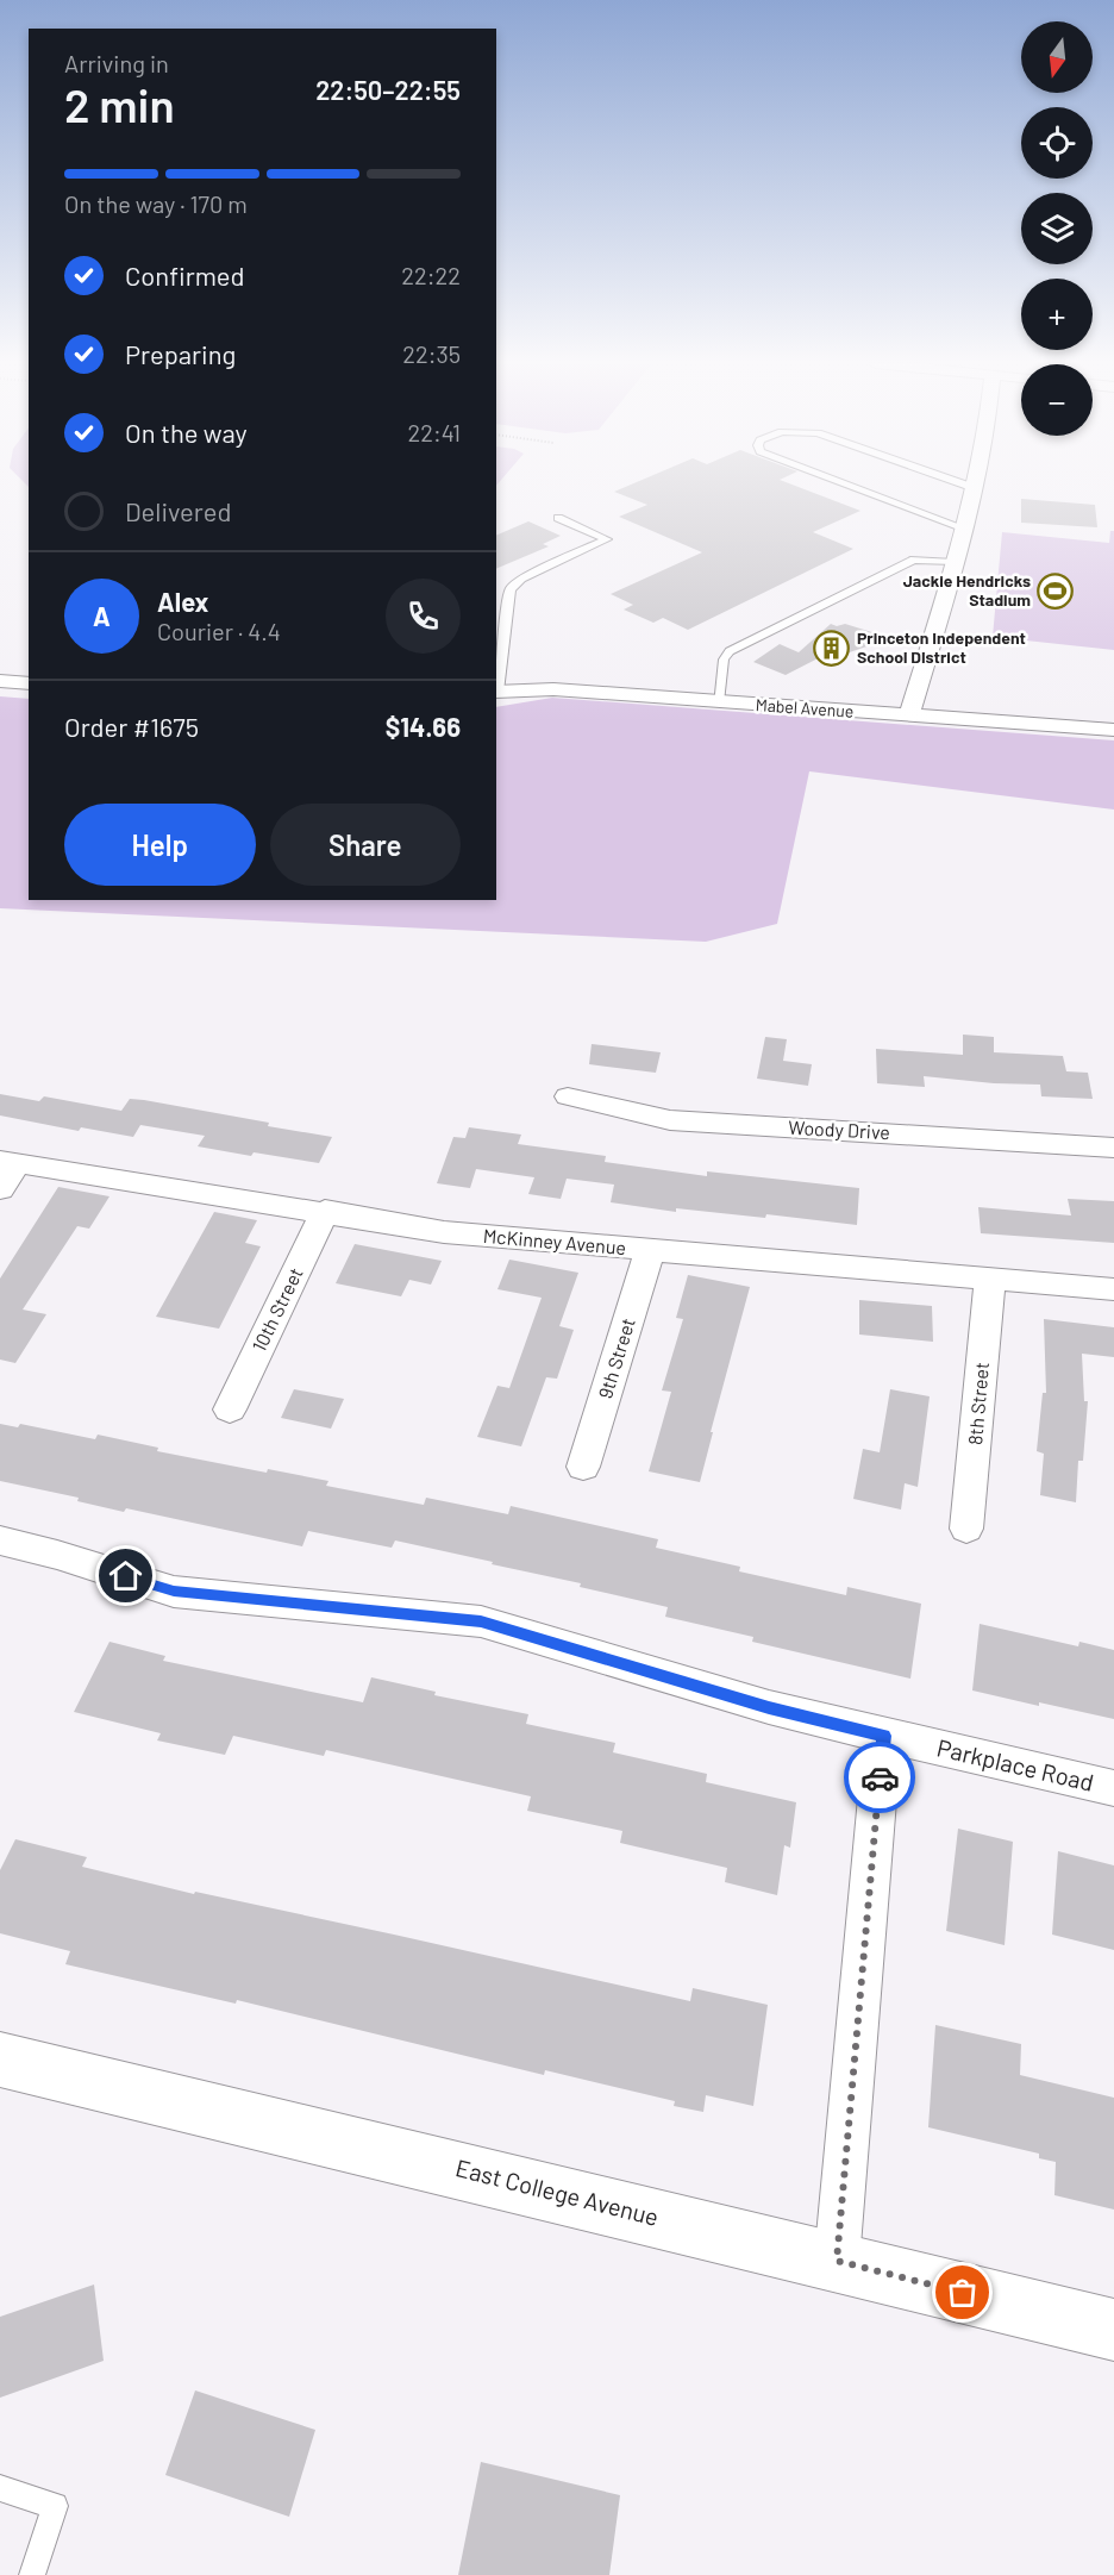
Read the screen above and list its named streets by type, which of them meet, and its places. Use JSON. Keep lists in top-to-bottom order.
{
  "streets": {
    "street": [
      "Mabel Avenue",
      "Woody Drive",
      "McKinney Avenue",
      "10th Street",
      "9th Street",
      "8th Street",
      "Parkplace Road",
      "East College Avenue"
    ]
  },
  "crossings": [
    ["McKinney Avenue", "10th Street"],
    ["McKinney Avenue", "9th Street"],
    ["McKinney Avenue", "8th Street"]
  ],
  "places": {
    "sports": ["Jackie Hendricks Stadium"],
    "building": ["Princeton Independent School DIstrict"]
  },
  "north": "bottom",
  "page": {
    "map_buttons": ["+", "−"],
    "heading": ["2 min", "Arriving in", "22:50–22:55"],
    "panel": [
      "Alex",
      "Courier · 4.4",
      "Order #1675",
      "$14.66"
    ],
    "bar": "On the way · 170 m",
    "list": [
      ["Confirmed", "22:22"],
      ["Preparing", "22:35"],
      ["On the way", "22:41"],
      "Delivered"
    ],
    "round": "A",
    "buttons": ["Help", "Share"]
  }
}
